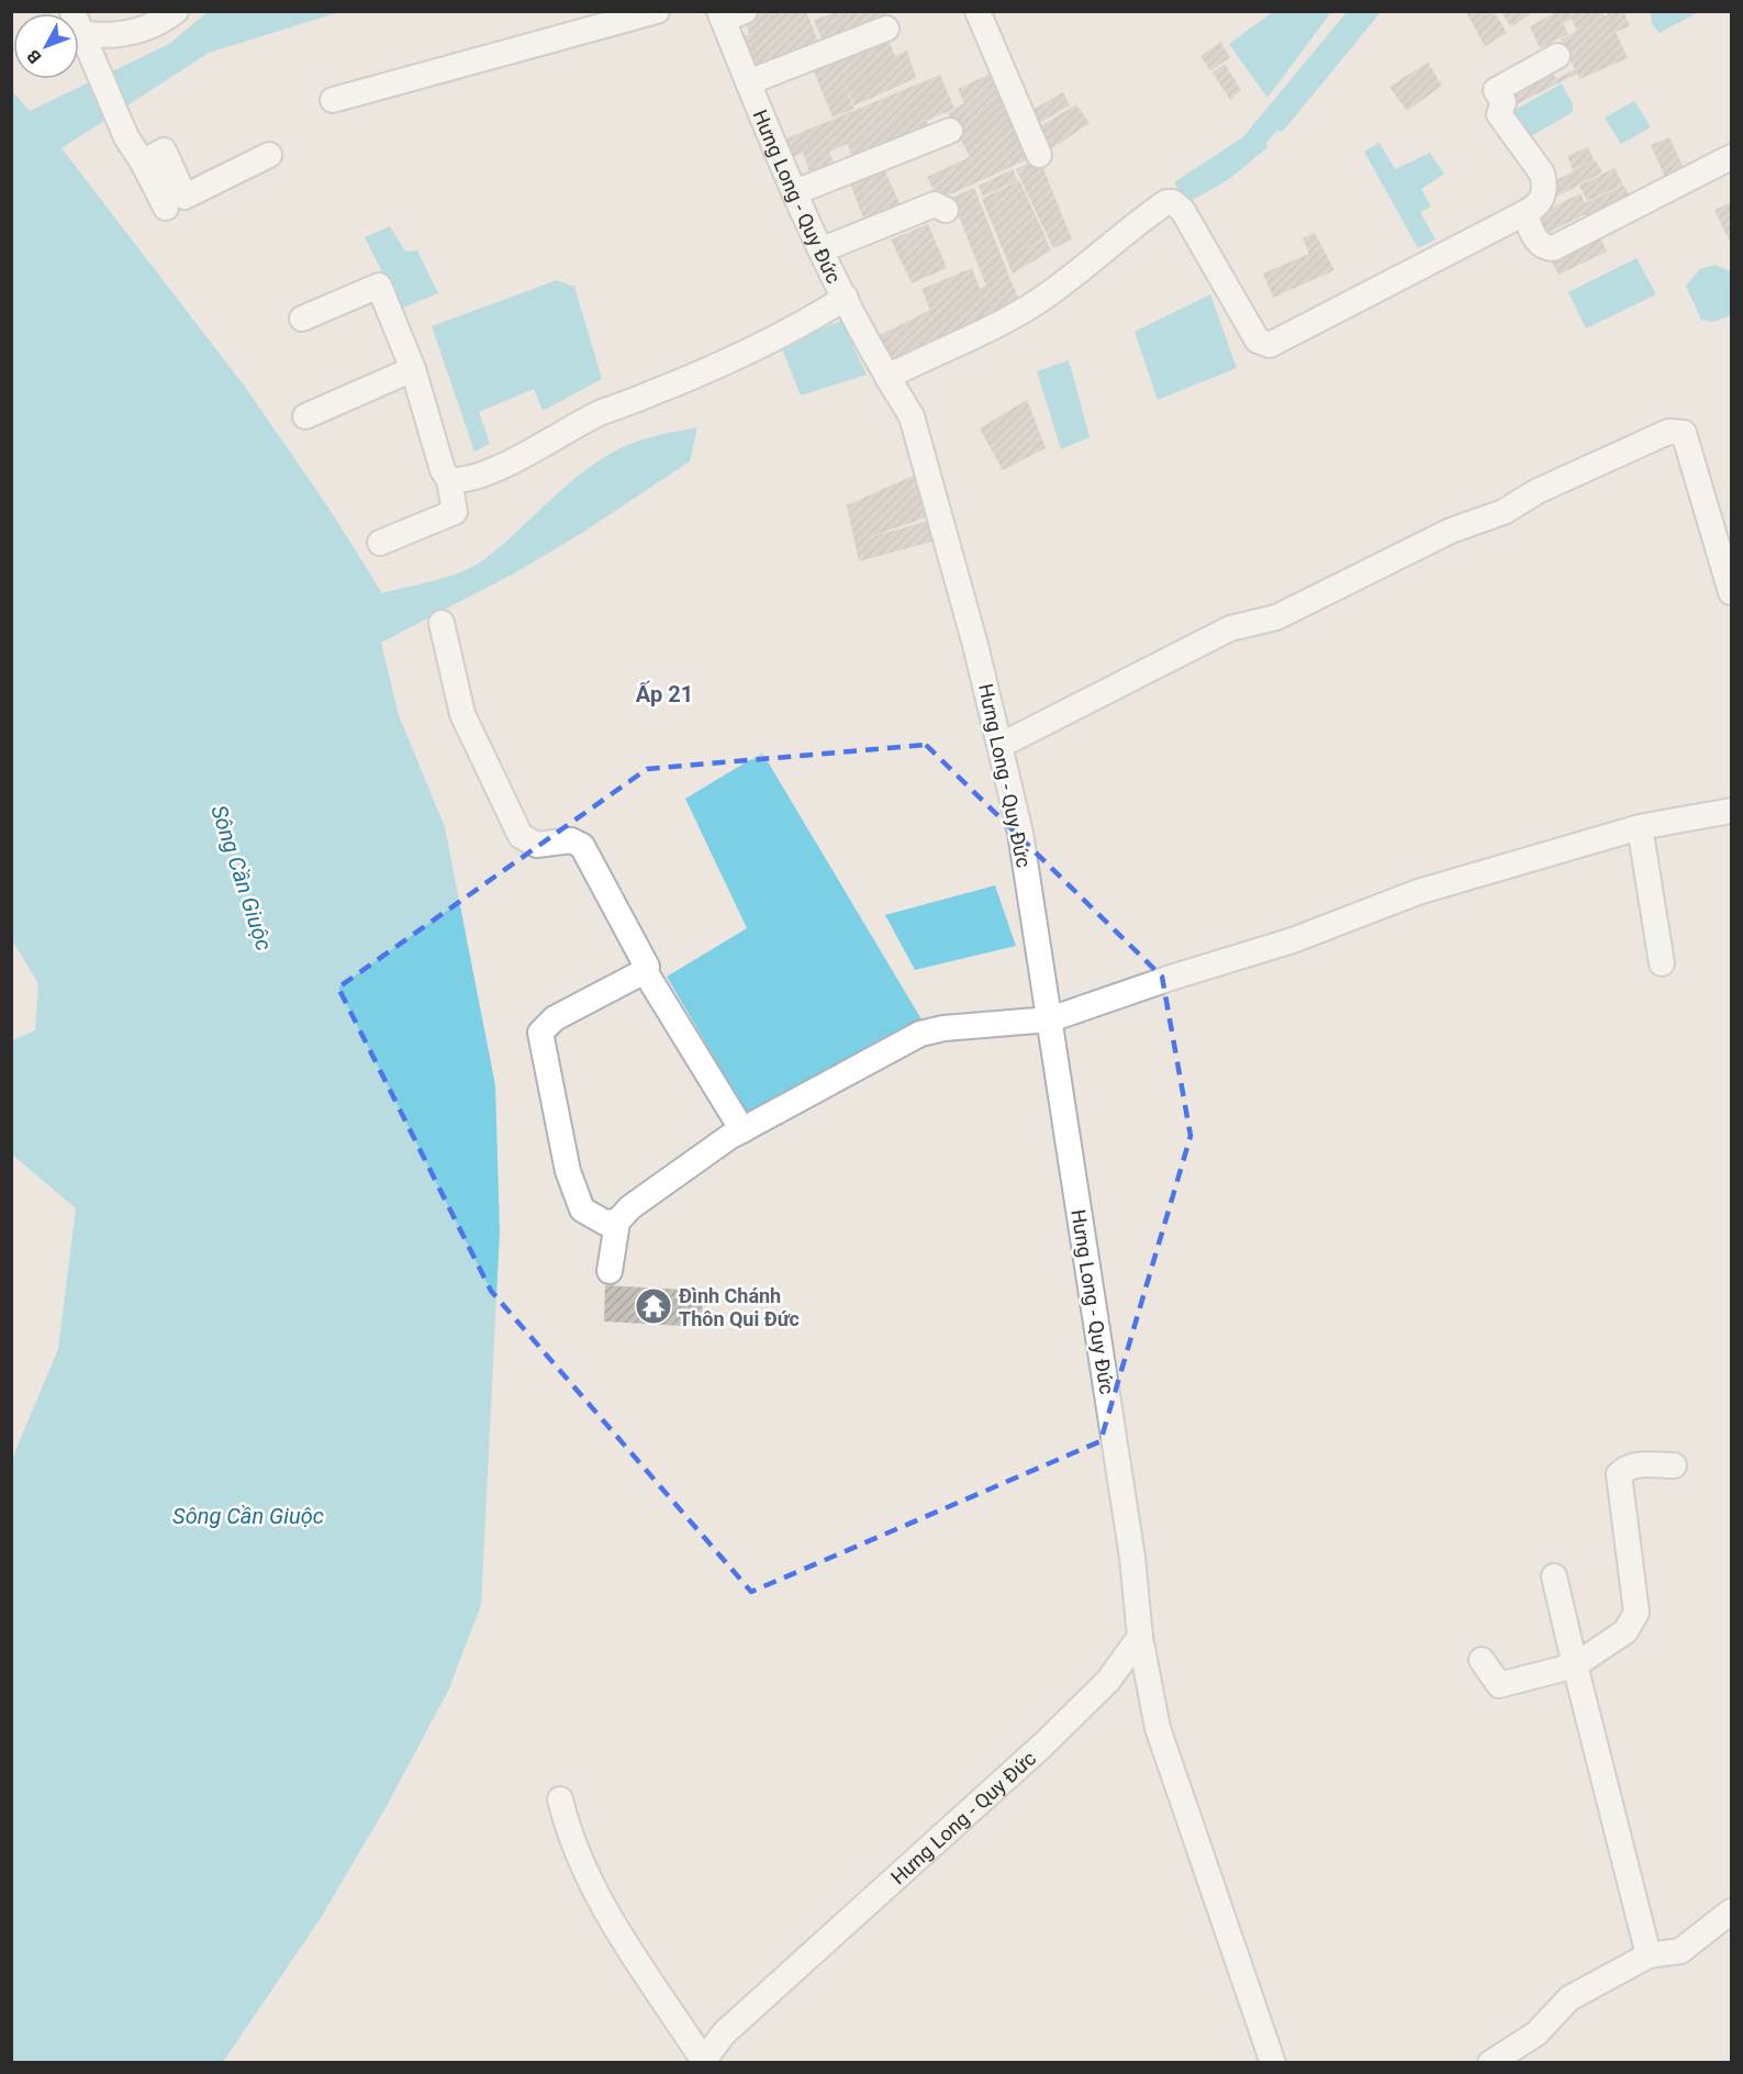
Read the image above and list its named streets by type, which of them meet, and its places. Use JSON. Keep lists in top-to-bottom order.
{
  "streets": {
    "street": ["Hưng Long - Quy Đức"]
  },
  "districts": ["Ấp 21"],
  "water": ["Sông Cần Giuộc"],
  "places": {
    "temple": ["Đình Chánh Thôn Qui Đức"]
  },
  "north": "bottom left"
}
